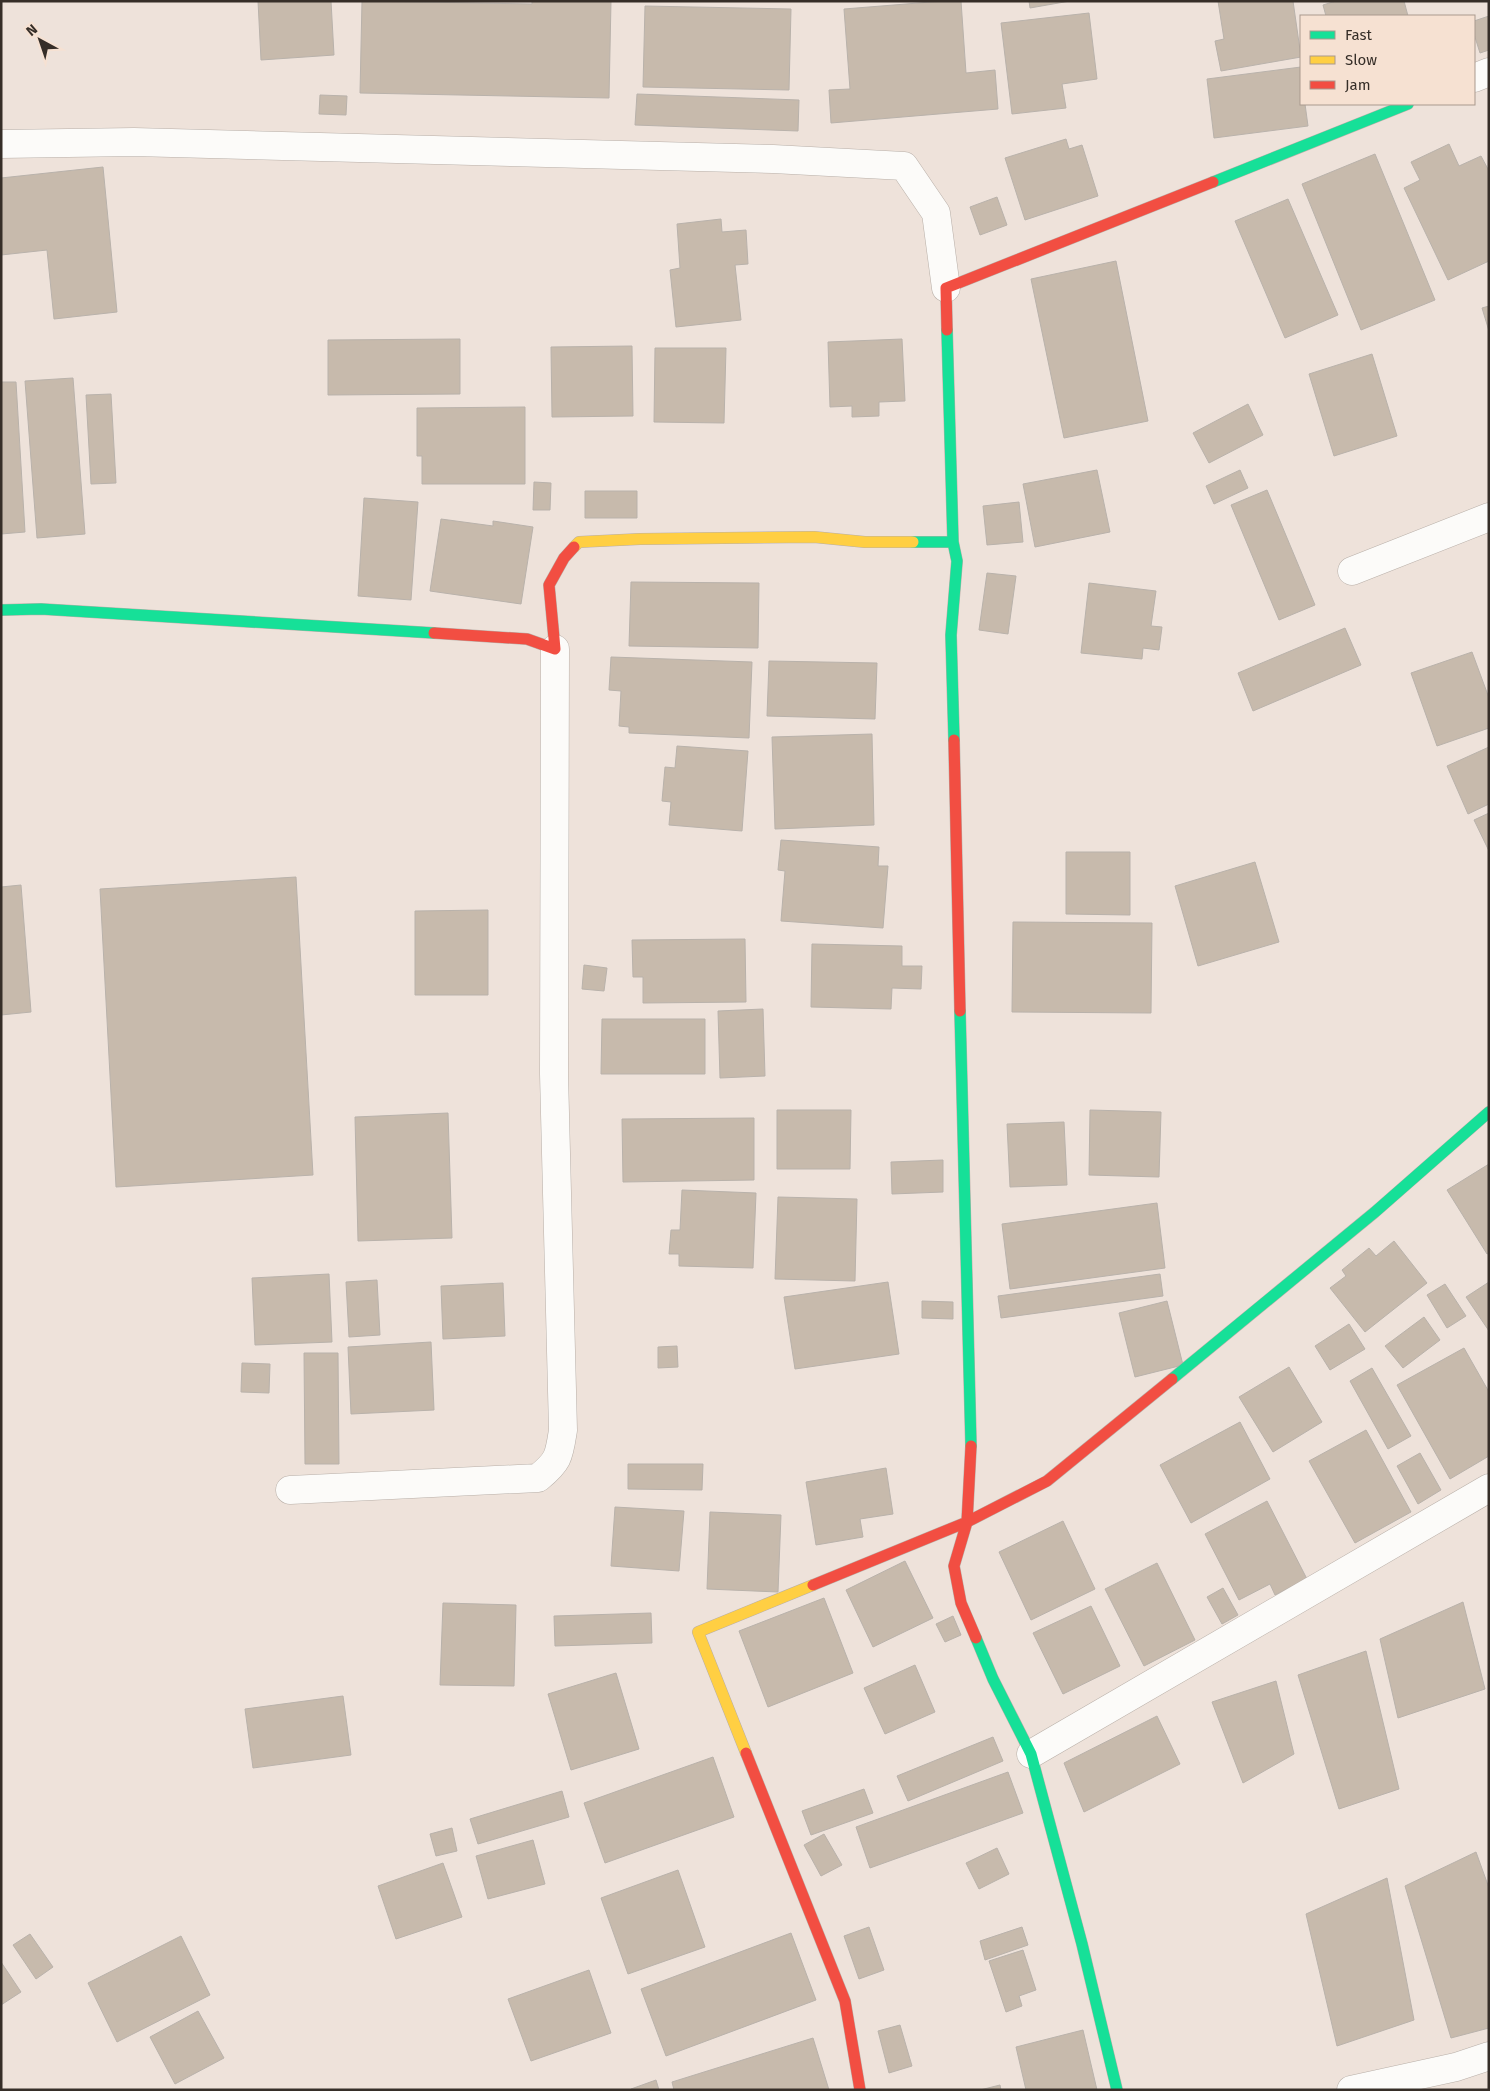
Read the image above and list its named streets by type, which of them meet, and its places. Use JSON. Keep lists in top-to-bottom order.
{
  "legend": ["Fast", "Slow", "Jam"],
  "north": "top left"
}
